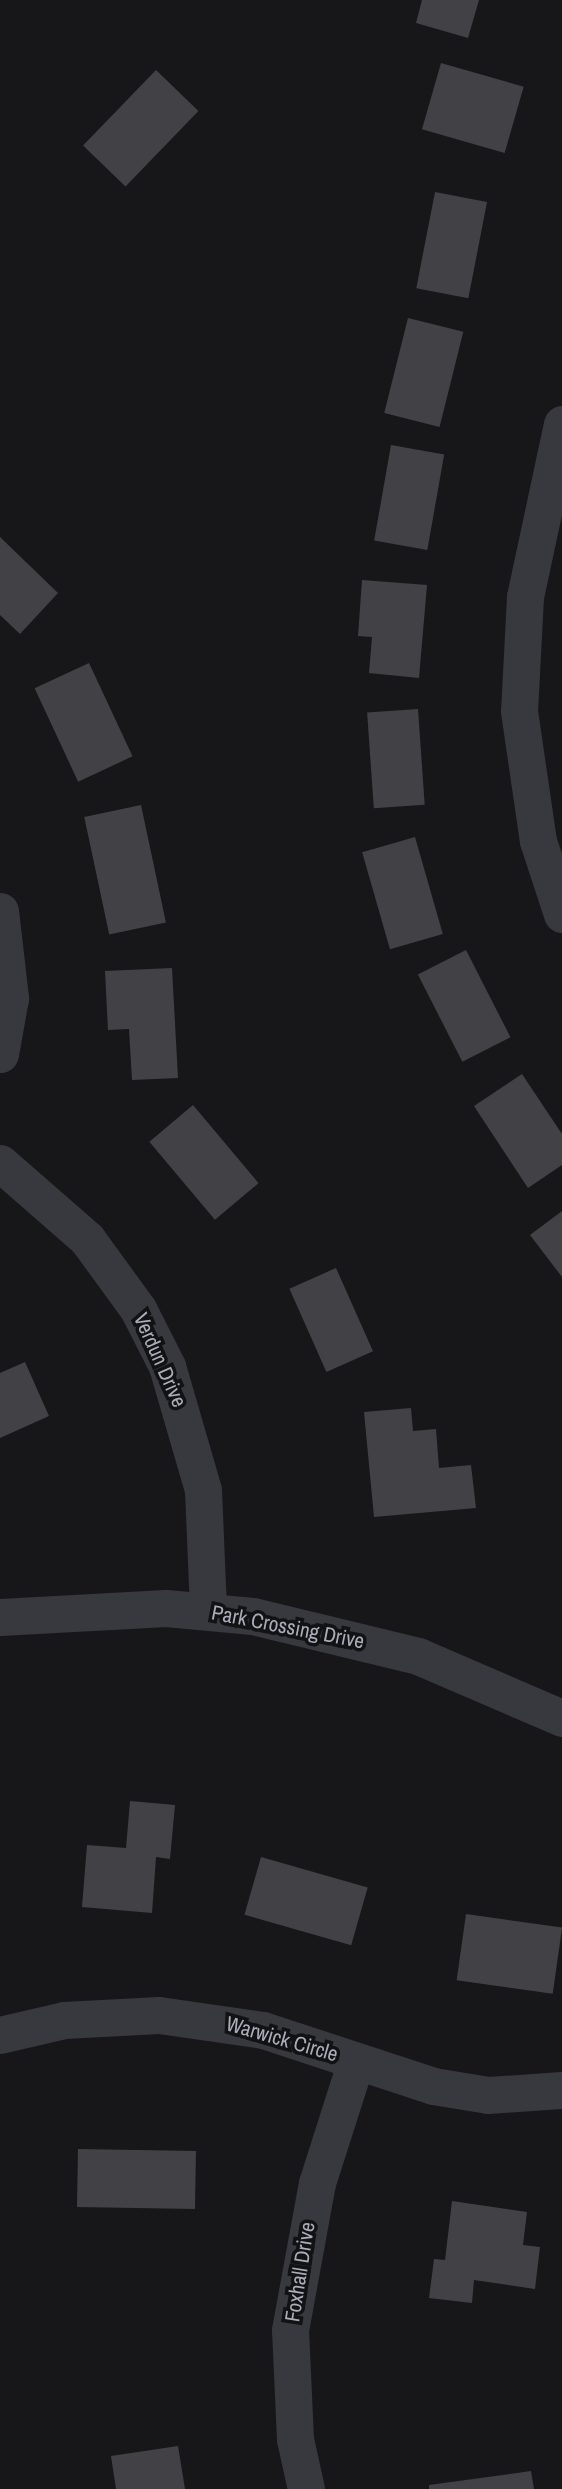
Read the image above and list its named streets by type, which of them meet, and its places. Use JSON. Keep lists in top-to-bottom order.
{
  "streets": {
    "street": [
      "Verdun Drive",
      "Park Crossing Drive",
      "Warwick Circle",
      "Foxhall Drive"
    ]
  },
  "crossings": [
    ["Verdun Drive", "Park Crossing Drive"],
    ["Warwick Circle", "Foxhall Drive"]
  ]
}
